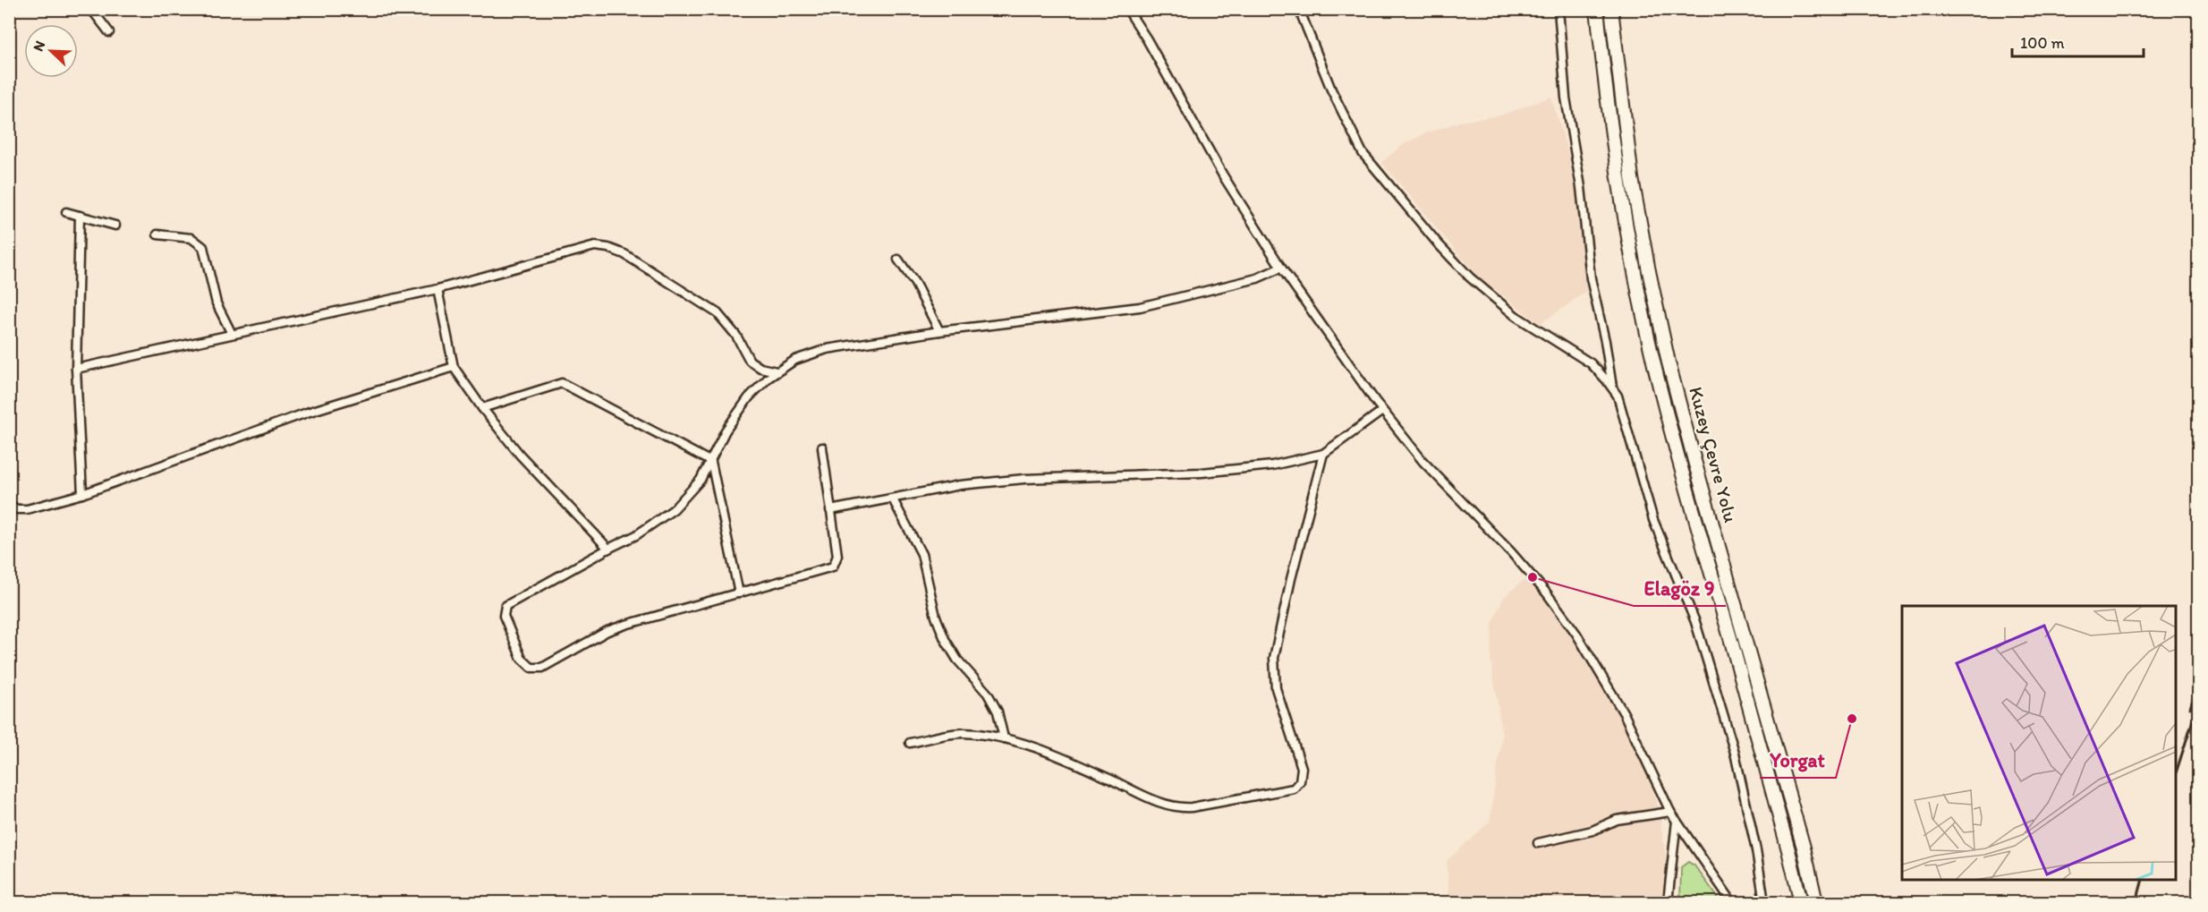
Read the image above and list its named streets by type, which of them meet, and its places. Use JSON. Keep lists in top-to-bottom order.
{
  "streets": {
    "highway": ["Kuzey Çevre Yolu"]
  },
  "places": ["Elagöz 9", "Yorgat"],
  "scale_bar": "100 m",
  "north": "top left"
}
